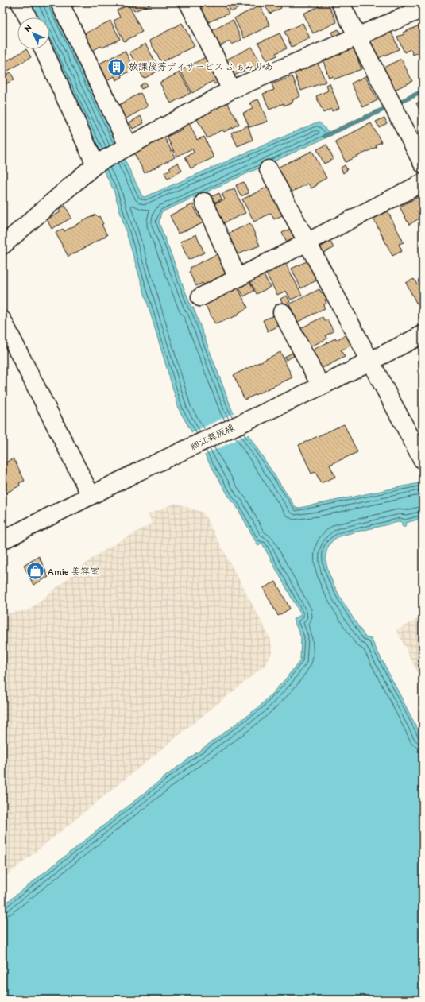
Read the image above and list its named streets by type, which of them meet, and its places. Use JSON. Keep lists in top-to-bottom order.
{
  "streets": {
    "street": ["細江舞阪線"]
  },
  "places": {
    "building": ["放課後等デイサービス ふぁみりあ"],
    "shop": ["Amie 美容室"]
  },
  "north": "top left"
}
